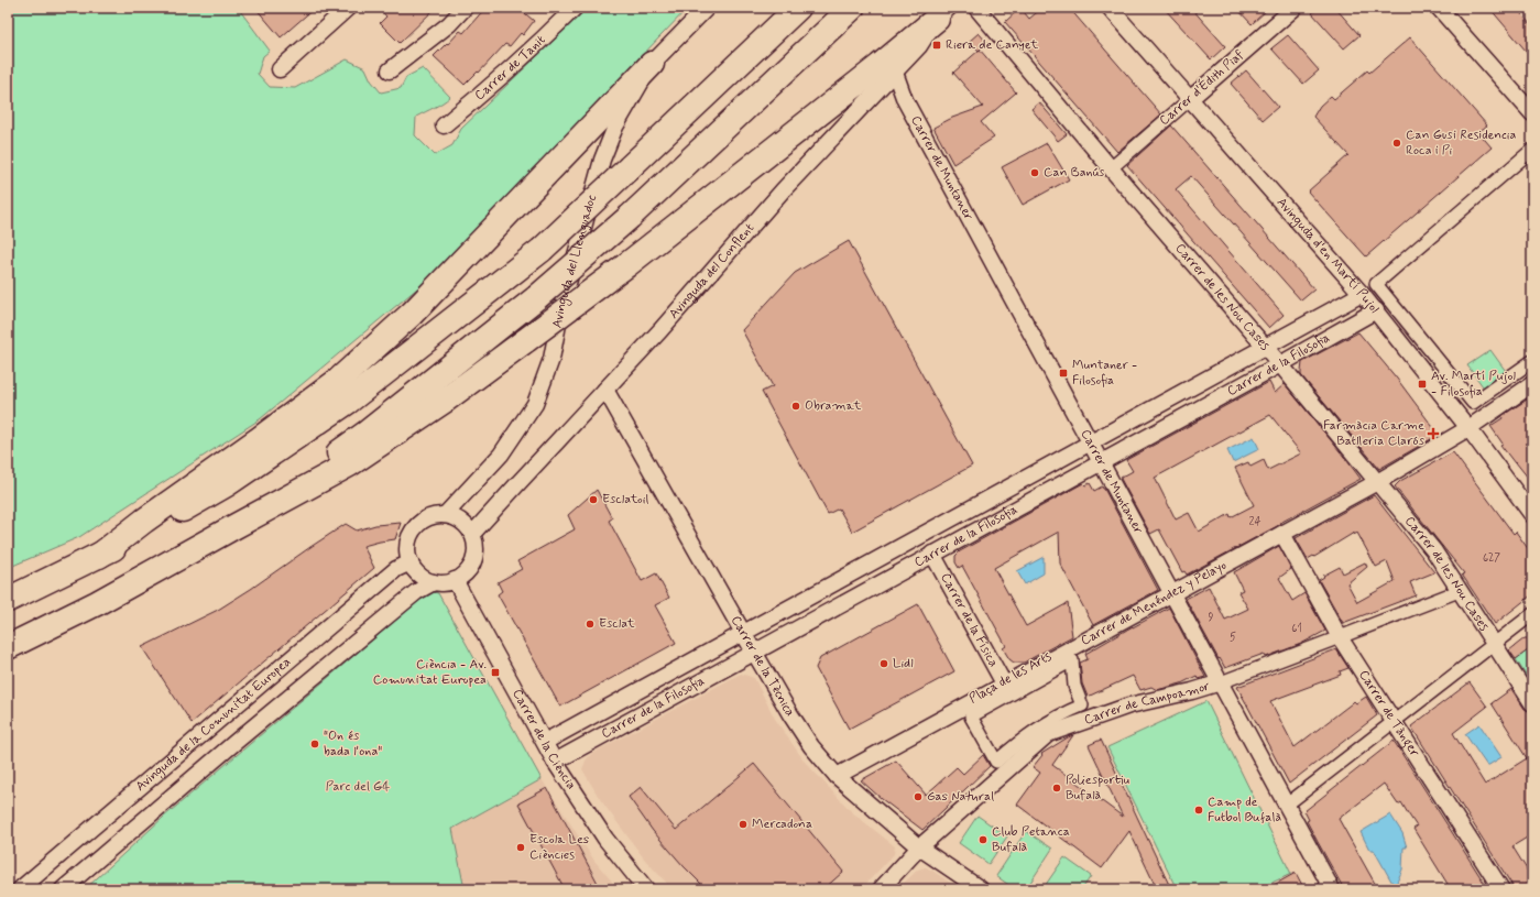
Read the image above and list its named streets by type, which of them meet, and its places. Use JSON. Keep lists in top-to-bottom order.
{
  "streets": {
    "street": [
      "Carrer de Tanit",
      "Carrer d'Édith Piaf",
      "Carrer de Muntaner",
      "Avinguda d'en Martí Pujol",
      "Avinguda del Llenguadoc",
      "Avinguda del Conflent",
      "Carrer de les Nou Cases",
      "Carrer de la Filosofia",
      "Carrer de Menéndez y Pelayo",
      "Carrer de la Física",
      "Carrer de la Tècnica",
      "Plaça de les Arts",
      "Carrer de Campoamor",
      "Carrer de Tànger",
      "Avinguda de la Comunitat Europea",
      "Carrer de la Ciència"
    ]
  },
  "crossings": [
    ["Carrer d'Édith Piaf", "Avinguda d'en Martí Pujol"],
    ["Carrer d'Édith Piaf", "Carrer de les Nou Cases"],
    ["Carrer de Muntaner", "Avinguda del Conflent"],
    ["Carrer de Muntaner", "Carrer de la Filosofia"],
    ["Carrer de Muntaner", "Carrer de Menéndez y Pelayo"],
    ["Carrer de Muntaner", "Carrer de Campoamor"],
    ["Avinguda d'en Martí Pujol", "Carrer de la Filosofia"],
    ["Avinguda d'en Martí Pujol", "Carrer de Menéndez y Pelayo"],
    ["Avinguda del Llenguadoc", "Avinguda del Conflent"],
    ["Avinguda del Llenguadoc", "Avinguda de la Comunitat Europea"],
    ["Avinguda del Llenguadoc", "Carrer de la Ciència"],
    ["Avinguda del Conflent", "Carrer de la Tècnica"],
    ["Avinguda del Conflent", "Avinguda de la Comunitat Europea"],
    ["Avinguda del Conflent", "Carrer de la Ciència"],
    ["Carrer de les Nou Cases", "Carrer de la Filosofia"],
    ["Carrer de les Nou Cases", "Carrer de Menéndez y Pelayo"],
    ["Carrer de les Nou Cases", "Carrer de Campoamor"],
    ["Carrer de la Filosofia", "Carrer de la Física"],
    ["Carrer de la Filosofia", "Carrer de la Tècnica"],
    ["Carrer de la Filosofia", "Carrer de la Ciència"],
    ["Carrer de Menéndez y Pelayo", "Carrer de la Física"],
    ["Carrer de Menéndez y Pelayo", "Carrer de la Tècnica"],
    ["Carrer de Menéndez y Pelayo", "Carrer de Tànger"],
    ["Carrer de la Tècnica", "Carrer de Campoamor"],
    ["Carrer de Campoamor", "Carrer de Tànger"],
    ["Avinguda de la Comunitat Europea", "Carrer de la Ciència"]
  ],
  "parks": ["Parc del G4"],
  "places": {
    "transit": [
      "Riera de Canyet",
      "Muntaner - Filosofia",
      "Av. Martí Pujol - Filosofia",
      "Ciència - Av. Comunitat Europea"
    ],
    "other": [
      "Can Gusi Residencia Roca i Pi",
      "Can Banús",
      "Obramat",
      "Esclatoil",
      "Esclat",
      "Lidl",
      "\"On és bada l'ona\"",
      "Poliesportiu Bufalà",
      "Gas Natural",
      "Camp de Futbol Bufalà",
      "Mercadona",
      "Club Petanca Bufalà",
      "Escola Les Ciències"
    ],
    "health": ["Farmàcia Carme Batlleria Clarós"]
  },
  "house_numbers": [
    "24",
    "627",
    "9",
    "61",
    "5"
  ]
}
